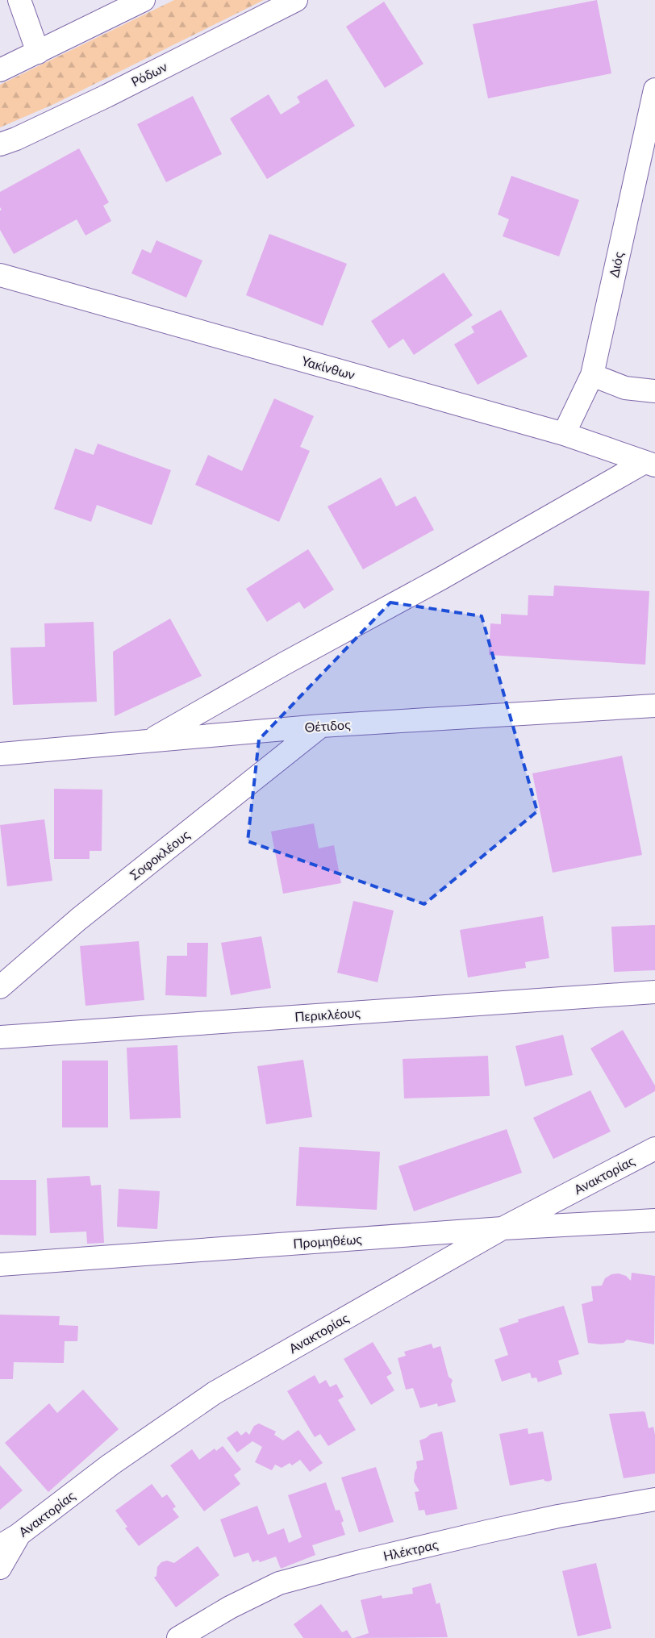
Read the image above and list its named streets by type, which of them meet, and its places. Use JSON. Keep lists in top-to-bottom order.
{
  "streets": {
    "street": [
      "Ρόδων",
      "Διός",
      "Υακίνθων",
      "Θέτιδος",
      "Σοφοκλέους",
      "Περικλέους",
      "Ανακτορίας",
      "Προμηθέως",
      "Ηλέκτρας"
    ]
  },
  "crossings": [
    ["Διός", "Υακίνθων"],
    ["Θέτιδος", "Σοφοκλέους"],
    ["Ανακτορίας", "Προμηθέως"]
  ]
}
